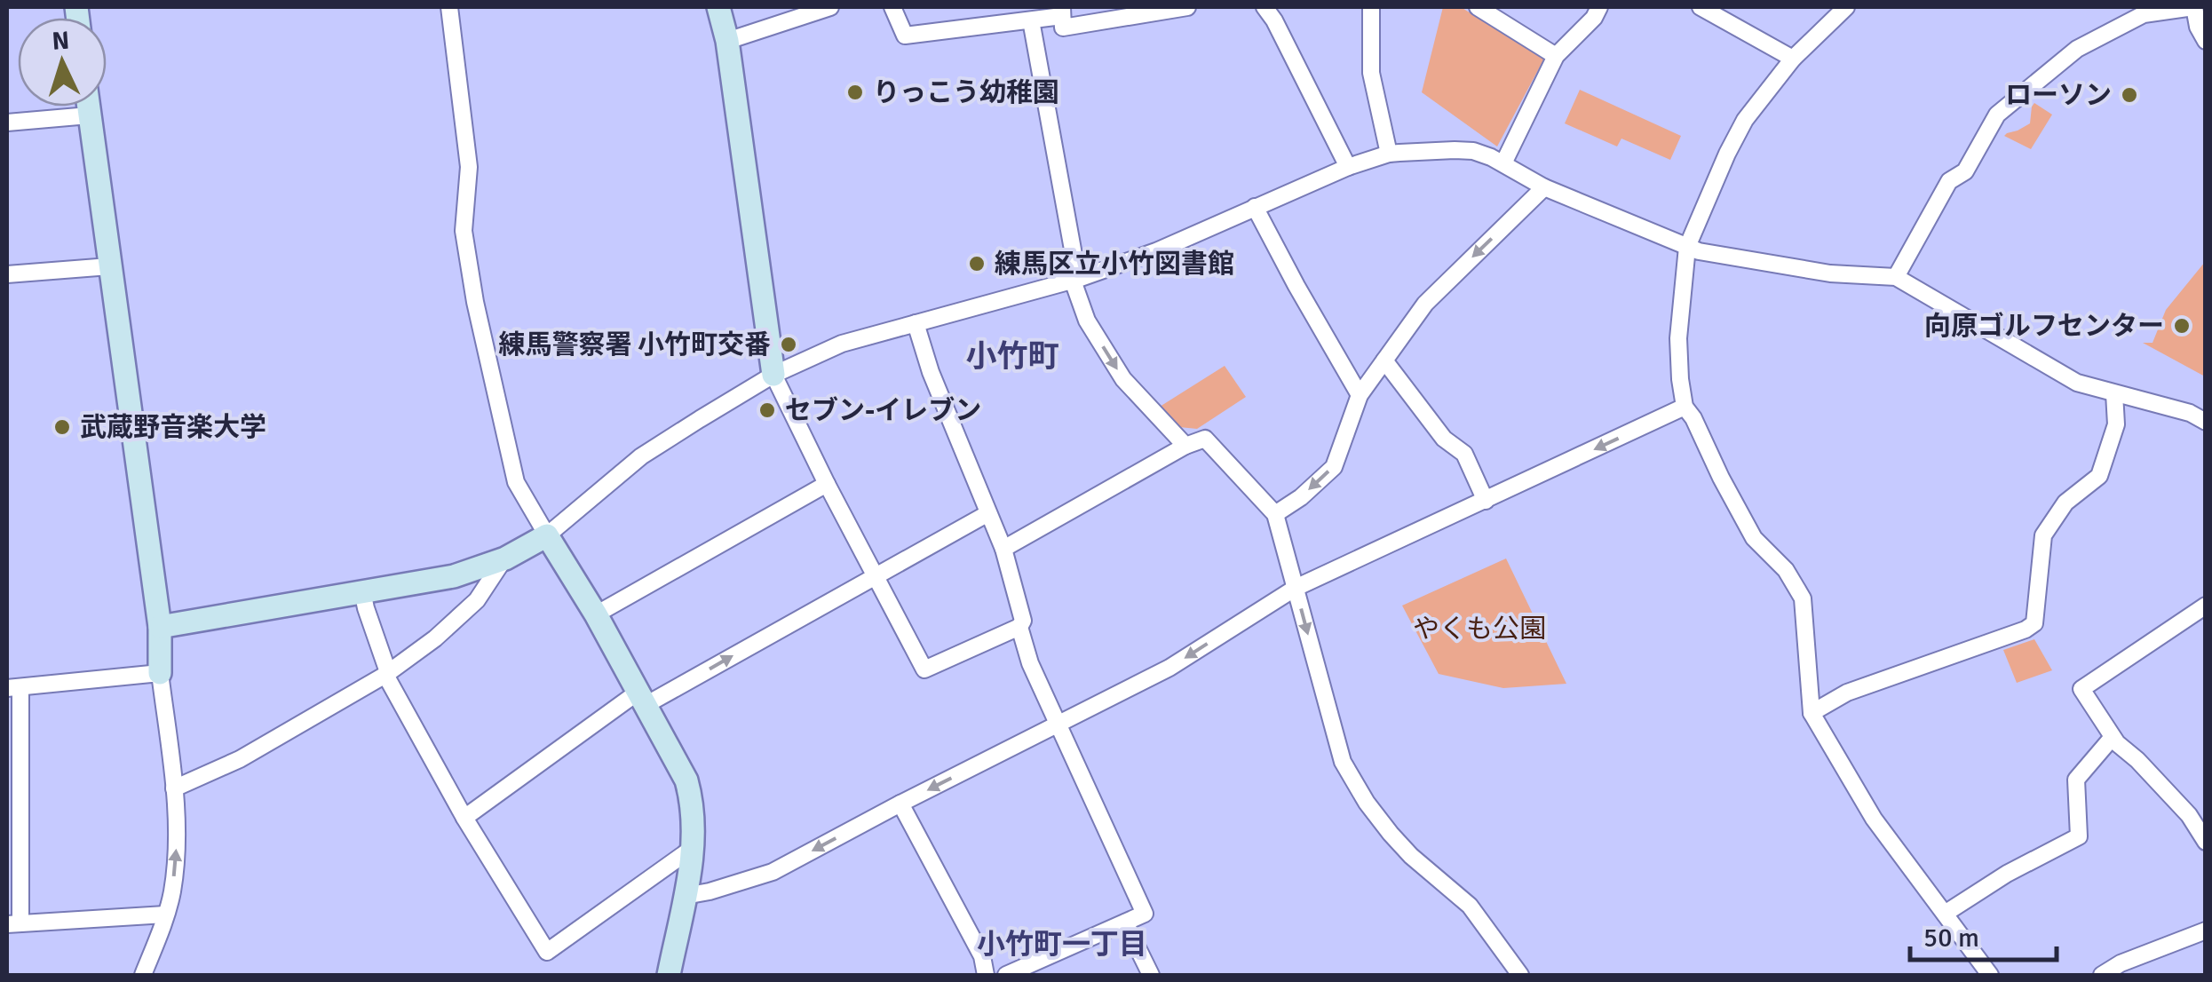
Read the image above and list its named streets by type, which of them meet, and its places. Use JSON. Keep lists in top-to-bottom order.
{
  "districts": ["小竹町", "小竹町一丁目"],
  "parks": ["やくも公園"],
  "places": [
    "りっこう幼稚園",
    "ローソン",
    "練馬区立小竹図書館",
    "向原ゴルフセンター",
    "練馬警察署 小竹町交番",
    "セブン-イレブン",
    "武蔵野音楽大学"
  ],
  "scale_bar": "50 m",
  "north": "top"
}
